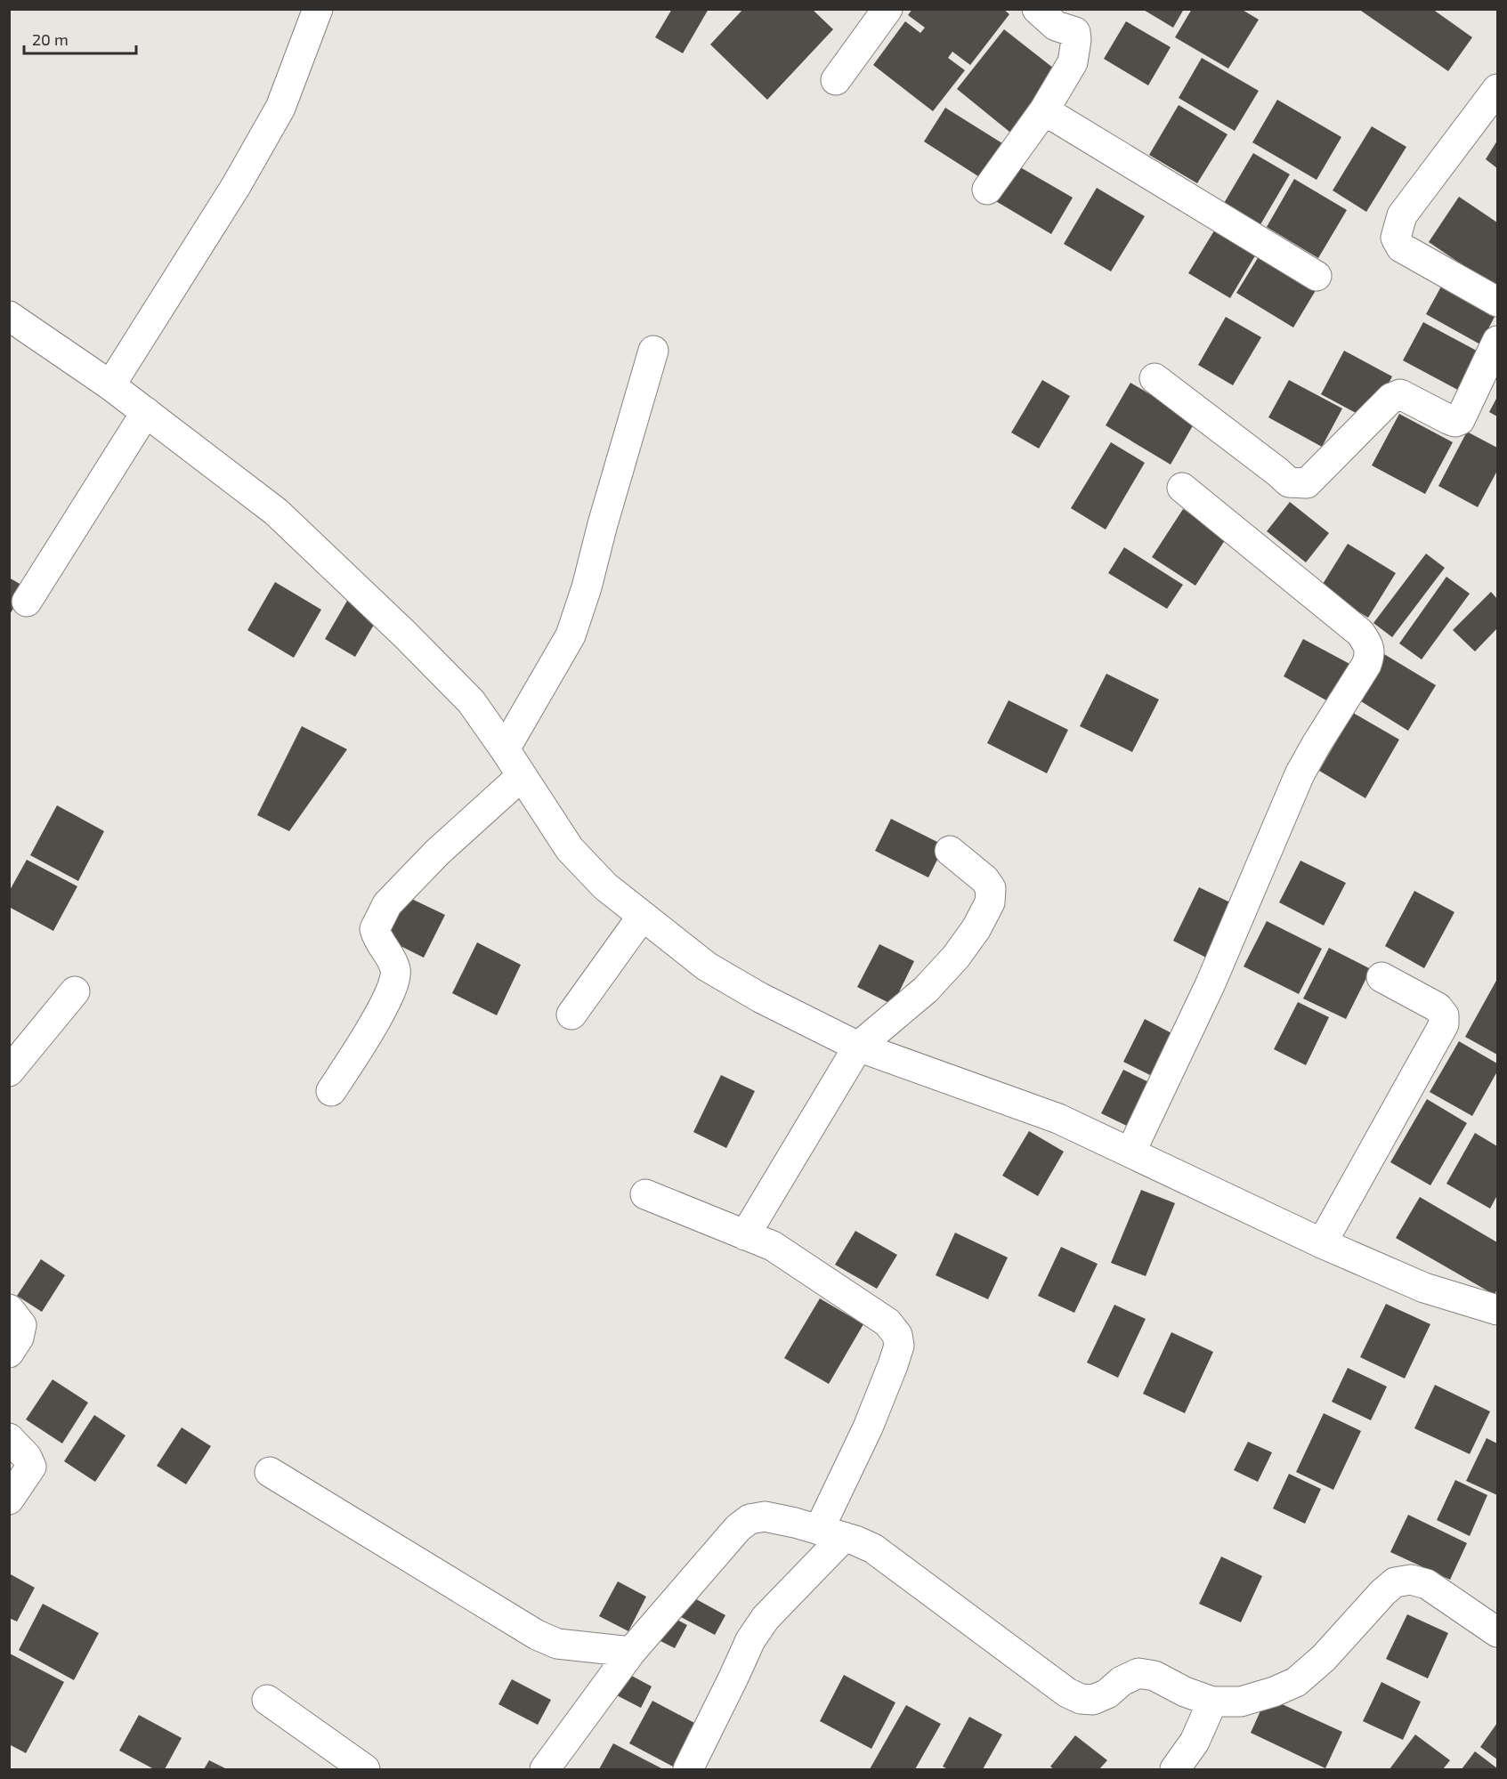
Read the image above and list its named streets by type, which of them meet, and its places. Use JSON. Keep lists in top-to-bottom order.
{
  "scale_bar": "20 m"
}
